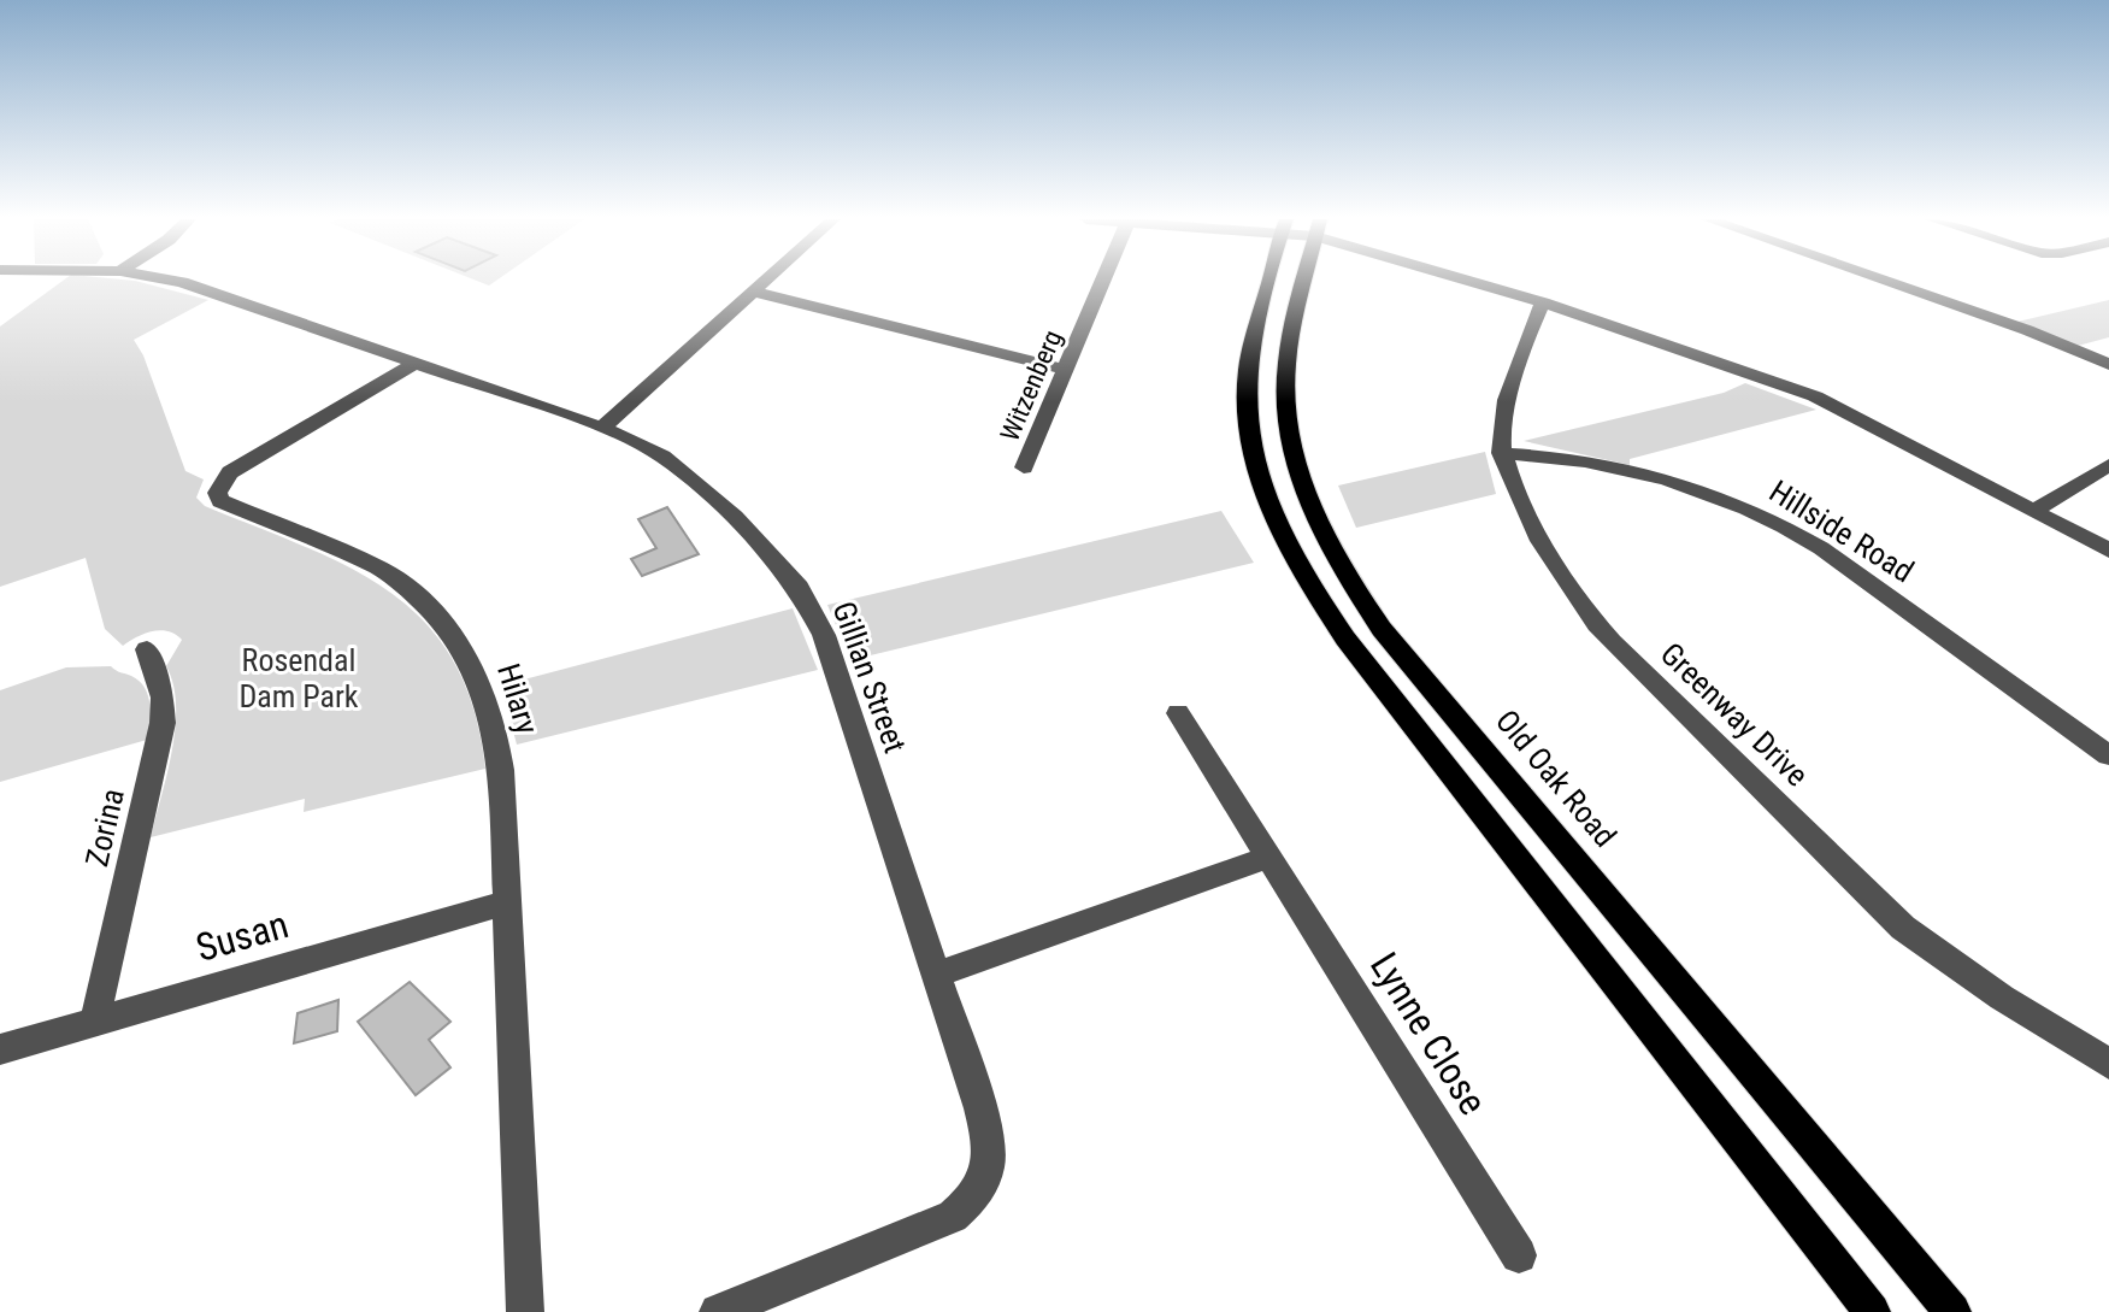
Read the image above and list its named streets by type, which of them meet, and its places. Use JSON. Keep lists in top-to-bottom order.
{
  "streets": {
    "main road": ["Old Oak Road"],
    "street": [
      "Witzenberg",
      "Hillside Road",
      "Gillian Street",
      "Hilary",
      "Greenway Drive",
      "Zorina",
      "Susan",
      "Lynne Close"
    ]
  },
  "crossings": [
    ["Hillside Road", "Greenway Drive"],
    ["Gillian Street", "Hilary"],
    ["Hilary", "Susan"],
    ["Zorina", "Susan"]
  ],
  "parks": ["Rosendal Dam Park"]
}
